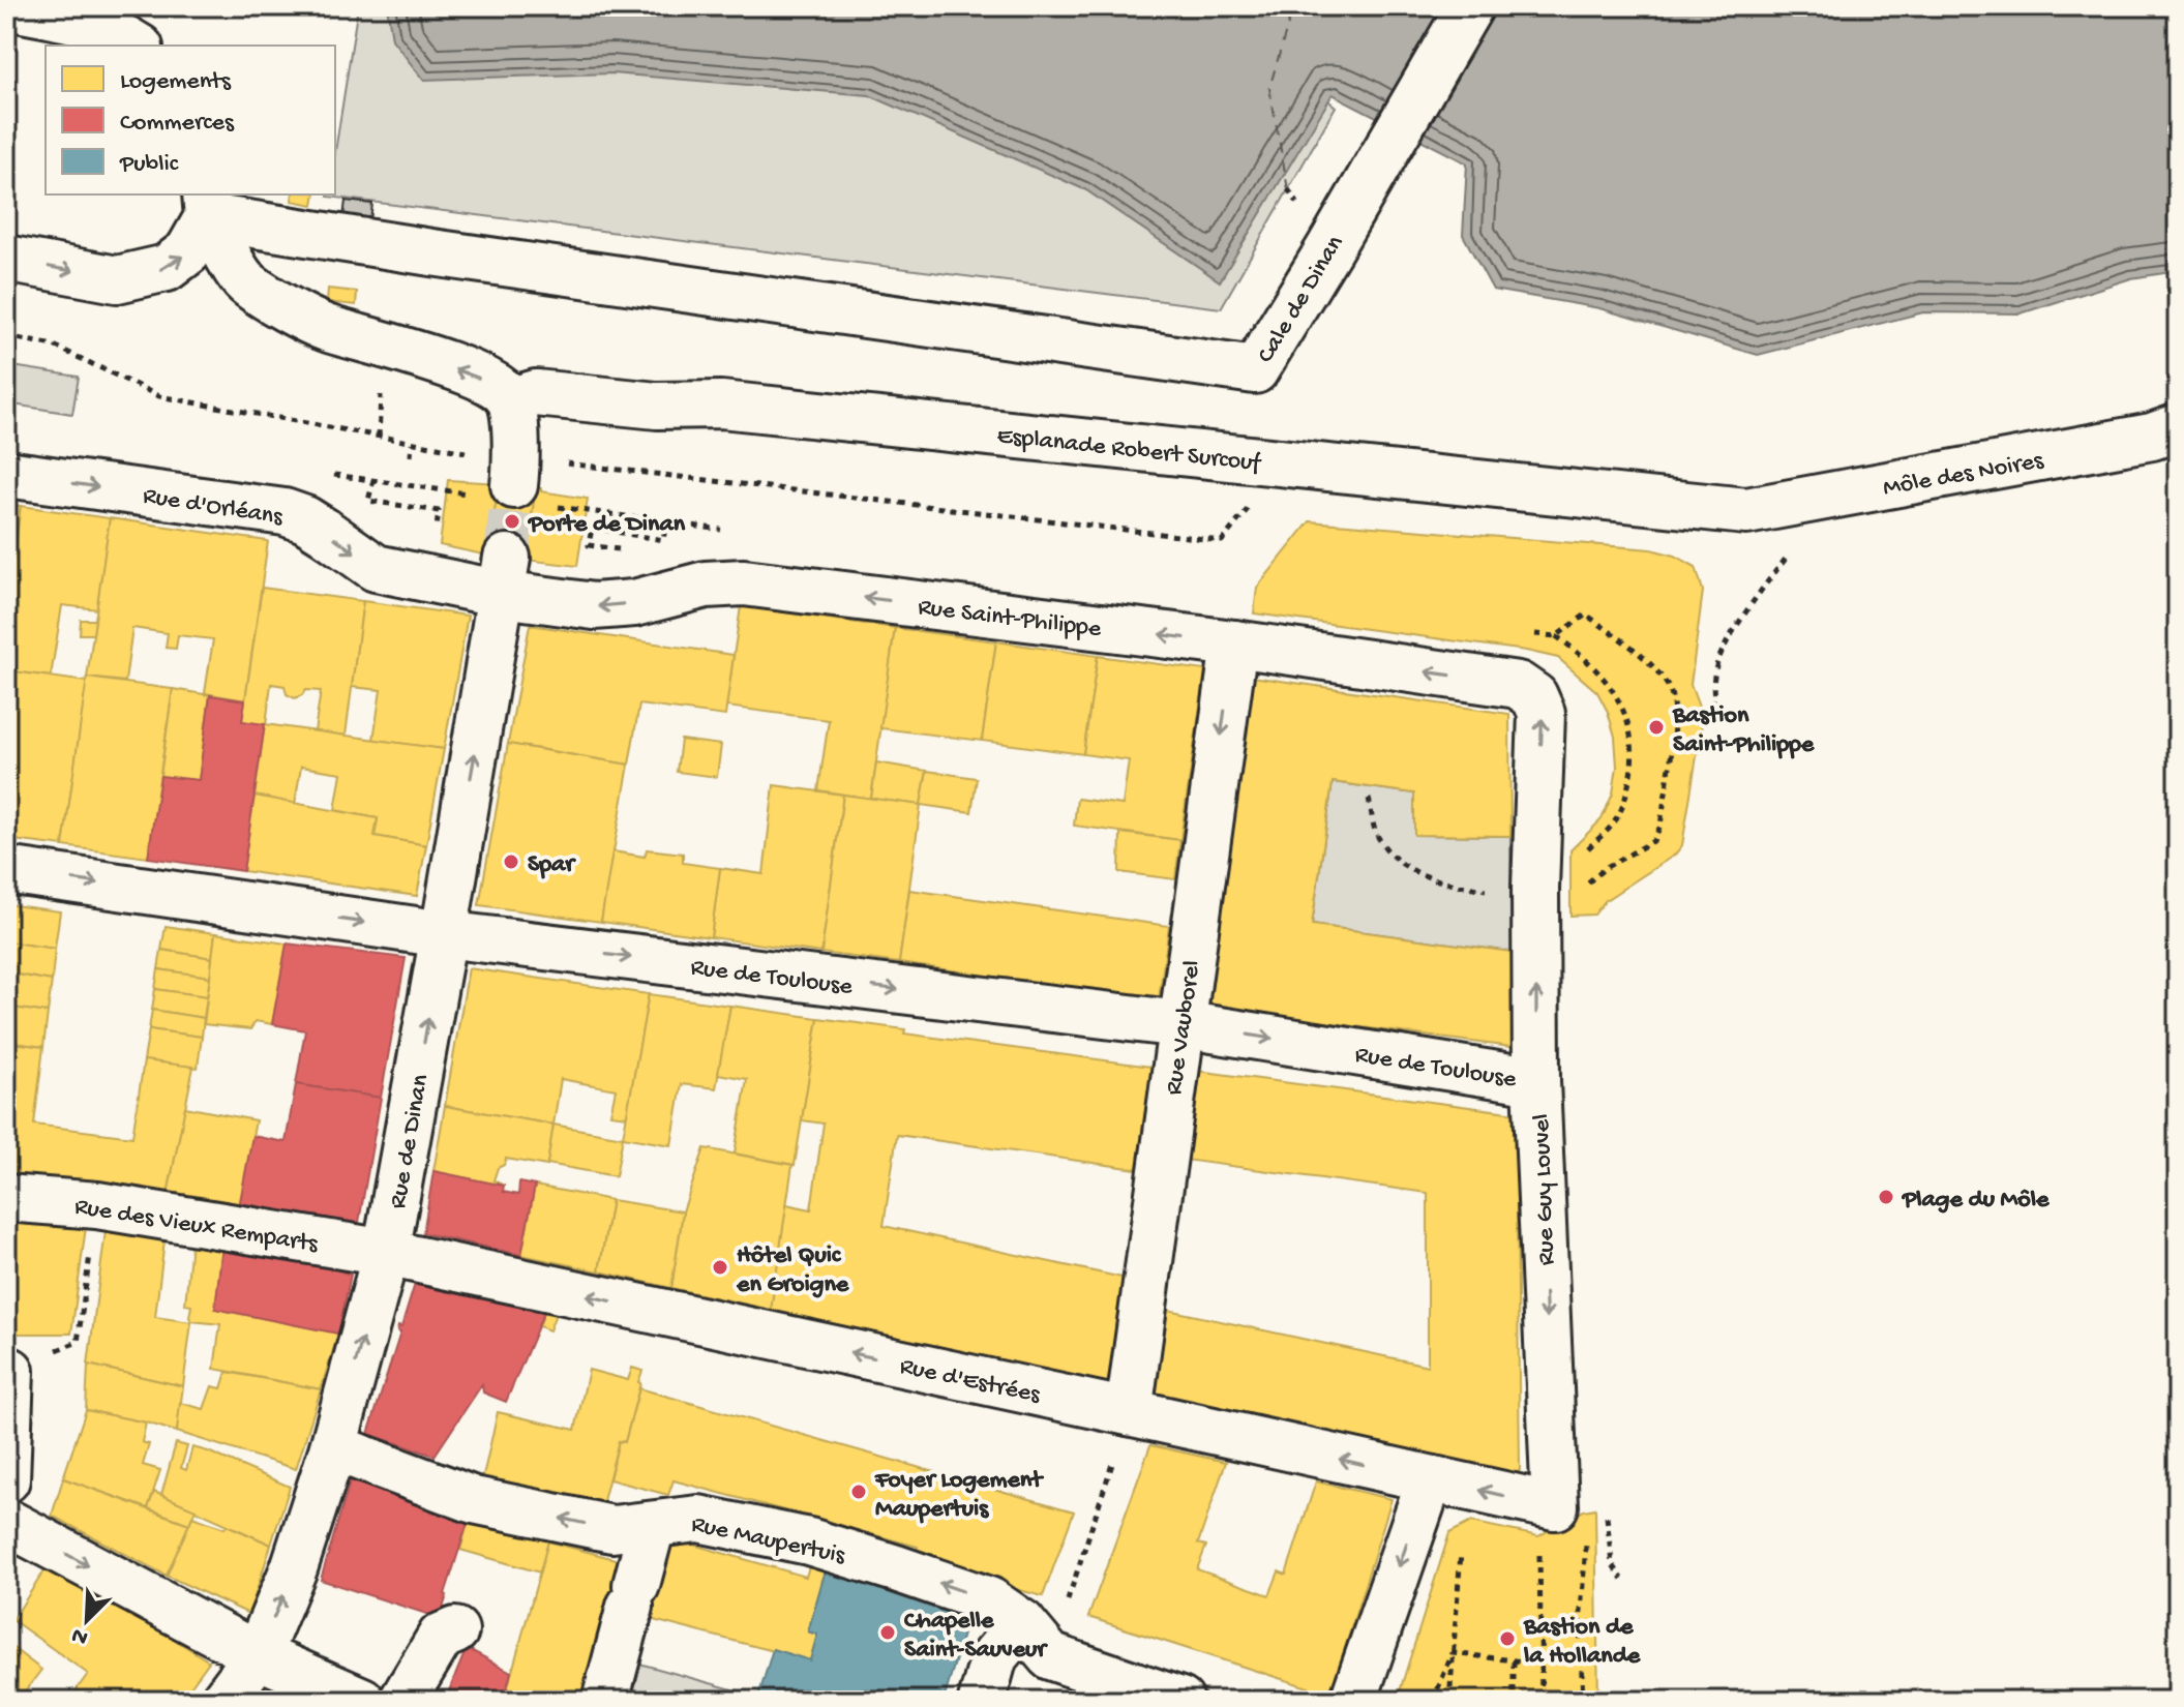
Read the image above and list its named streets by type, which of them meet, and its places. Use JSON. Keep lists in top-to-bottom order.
{
  "streets": {
    "street": [
      "Cale de Dinan",
      "Esplanade Robert Surcouf",
      "Môle des Noires",
      "Rue d'Orléans",
      "Rue Saint-Philippe",
      "Rue de Toulouse",
      "Rue Vauborel",
      "Rue de Dinan",
      "Rue Guy Louvel",
      "Rue des Vieux Remparts",
      "Rue d'Estrées",
      "Rue Maupertuis"
    ]
  },
  "crossings": [
    ["Esplanade Robert Surcouf", "Môle des Noires"],
    ["Rue d'Orléans", "Rue Saint-Philippe"],
    ["Rue d'Orléans", "Rue de Dinan"],
    ["Rue Saint-Philippe", "Rue Vauborel"],
    ["Rue Saint-Philippe", "Rue de Dinan"],
    ["Rue Saint-Philippe", "Rue Guy Louvel"],
    ["Rue de Toulouse", "Rue Vauborel"],
    ["Rue de Toulouse", "Rue de Dinan"],
    ["Rue de Toulouse", "Rue Guy Louvel"],
    ["Rue Vauborel", "Rue d'Estrées"],
    ["Rue de Dinan", "Rue des Vieux Remparts"],
    ["Rue de Dinan", "Rue d'Estrées"],
    ["Rue de Dinan", "Rue Maupertuis"],
    ["Rue Guy Louvel", "Rue d'Estrées"],
    ["Rue des Vieux Remparts", "Rue d'Estrées"]
  ],
  "one_way": [
    "Rue d'Orléans",
    "Rue Saint-Philippe",
    "Rue de Toulouse",
    "Rue Vauborel",
    "Rue de Dinan",
    "Rue d'Estrées",
    "Rue Maupertuis"
  ],
  "places": [
    "Porte de Dinan",
    "Bastion Saint-Philippe",
    "Spar",
    "Plage du Môle",
    "Hôtel Quic en Groigne",
    "Foyer Logement Maupertuis",
    "Chapelle Saint-Sauveur",
    "Bastion de la Hollande"
  ],
  "legend": ["Logements", "Commerces", "Public"],
  "north": "bottom left"
}
